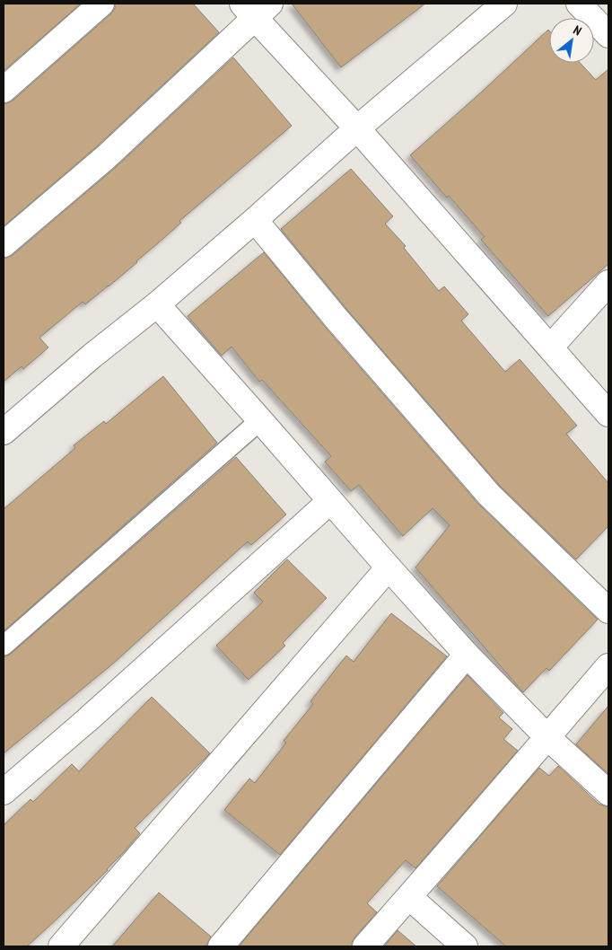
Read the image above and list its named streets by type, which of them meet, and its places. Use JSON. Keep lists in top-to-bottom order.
{
  "north": "top right"
}
